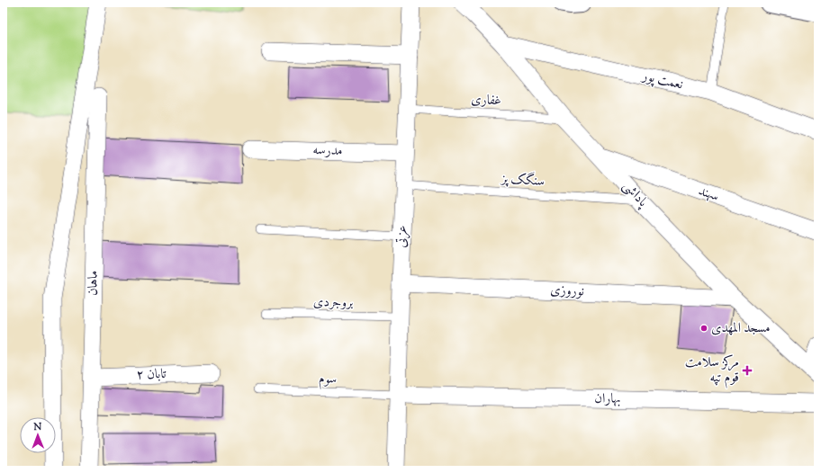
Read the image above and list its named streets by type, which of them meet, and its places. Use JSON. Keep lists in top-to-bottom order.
{
  "streets": {
    "street": [
      "نعمت پور",
      "مدرسه",
      "پاداشی",
      "سهند",
      "عزتی",
      "ماهان",
      "نوروزی",
      "تابان ۲",
      "بهاران"
    ],
    "lane": [
      "غفاری",
      "سنگک پز",
      "بروجردی",
      "سوم"
    ]
  },
  "crossings": [
    ["نعمت پور", "پاداشی"],
    ["غفاری", "پاداشی"],
    ["غفاری", "عزتی"],
    ["مدرسه", "عزتی"],
    ["سنگک پز", "پاداشی"],
    ["سنگک پز", "عزتی"],
    ["پاداشی", "سهند"],
    ["پاداشی", "نوروزی"],
    ["عزتی", "نوروزی"],
    ["عزتی", "بروجردی"],
    ["عزتی", "سوم"],
    ["عزتی", "بهاران"],
    ["ماهان", "تابان ۲"],
    ["سوم", "بهاران"]
  ],
  "places": {
    "other": ["مسجد المهدی"],
    "health": ["مرکز سلامت قوم تپه"]
  },
  "north": "top"
}
